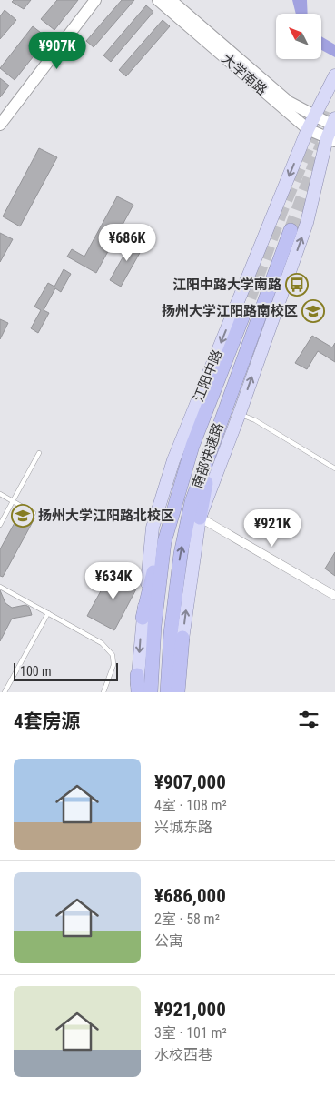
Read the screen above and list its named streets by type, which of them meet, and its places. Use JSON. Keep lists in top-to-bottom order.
{
  "streets": {
    "highway": ["南部快速路"],
    "main road": ["江阳中路"],
    "street": ["大学南路"]
  },
  "crossings": [
    ["大学南路", "江阳中路"]
  ],
  "places": {
    "bus stop": ["江阳中路大学南路"],
    "school or university": ["扬州大学江阳路南校区", "扬州大学江阳路北校区"]
  },
  "scale_bar": "100 m",
  "north": "top left",
  "page": {
    "price": [
      "¥907K",
      "¥686K",
      "¥921K",
      "¥634K"
    ],
    "scale": "100 m",
    "heading": "4套房源",
    "list": [
      {
        "name": "¥907,000",
        "note": "4室 · 108 m² · 兴城东路"
      },
      {
        "name": "¥686,000",
        "note": "2室 · 58 m² · 公寓"
      },
      {
        "name": "¥921,000",
        "note": "3室 · 101 m² · 水校西巷"
      }
    ]
  }
}
